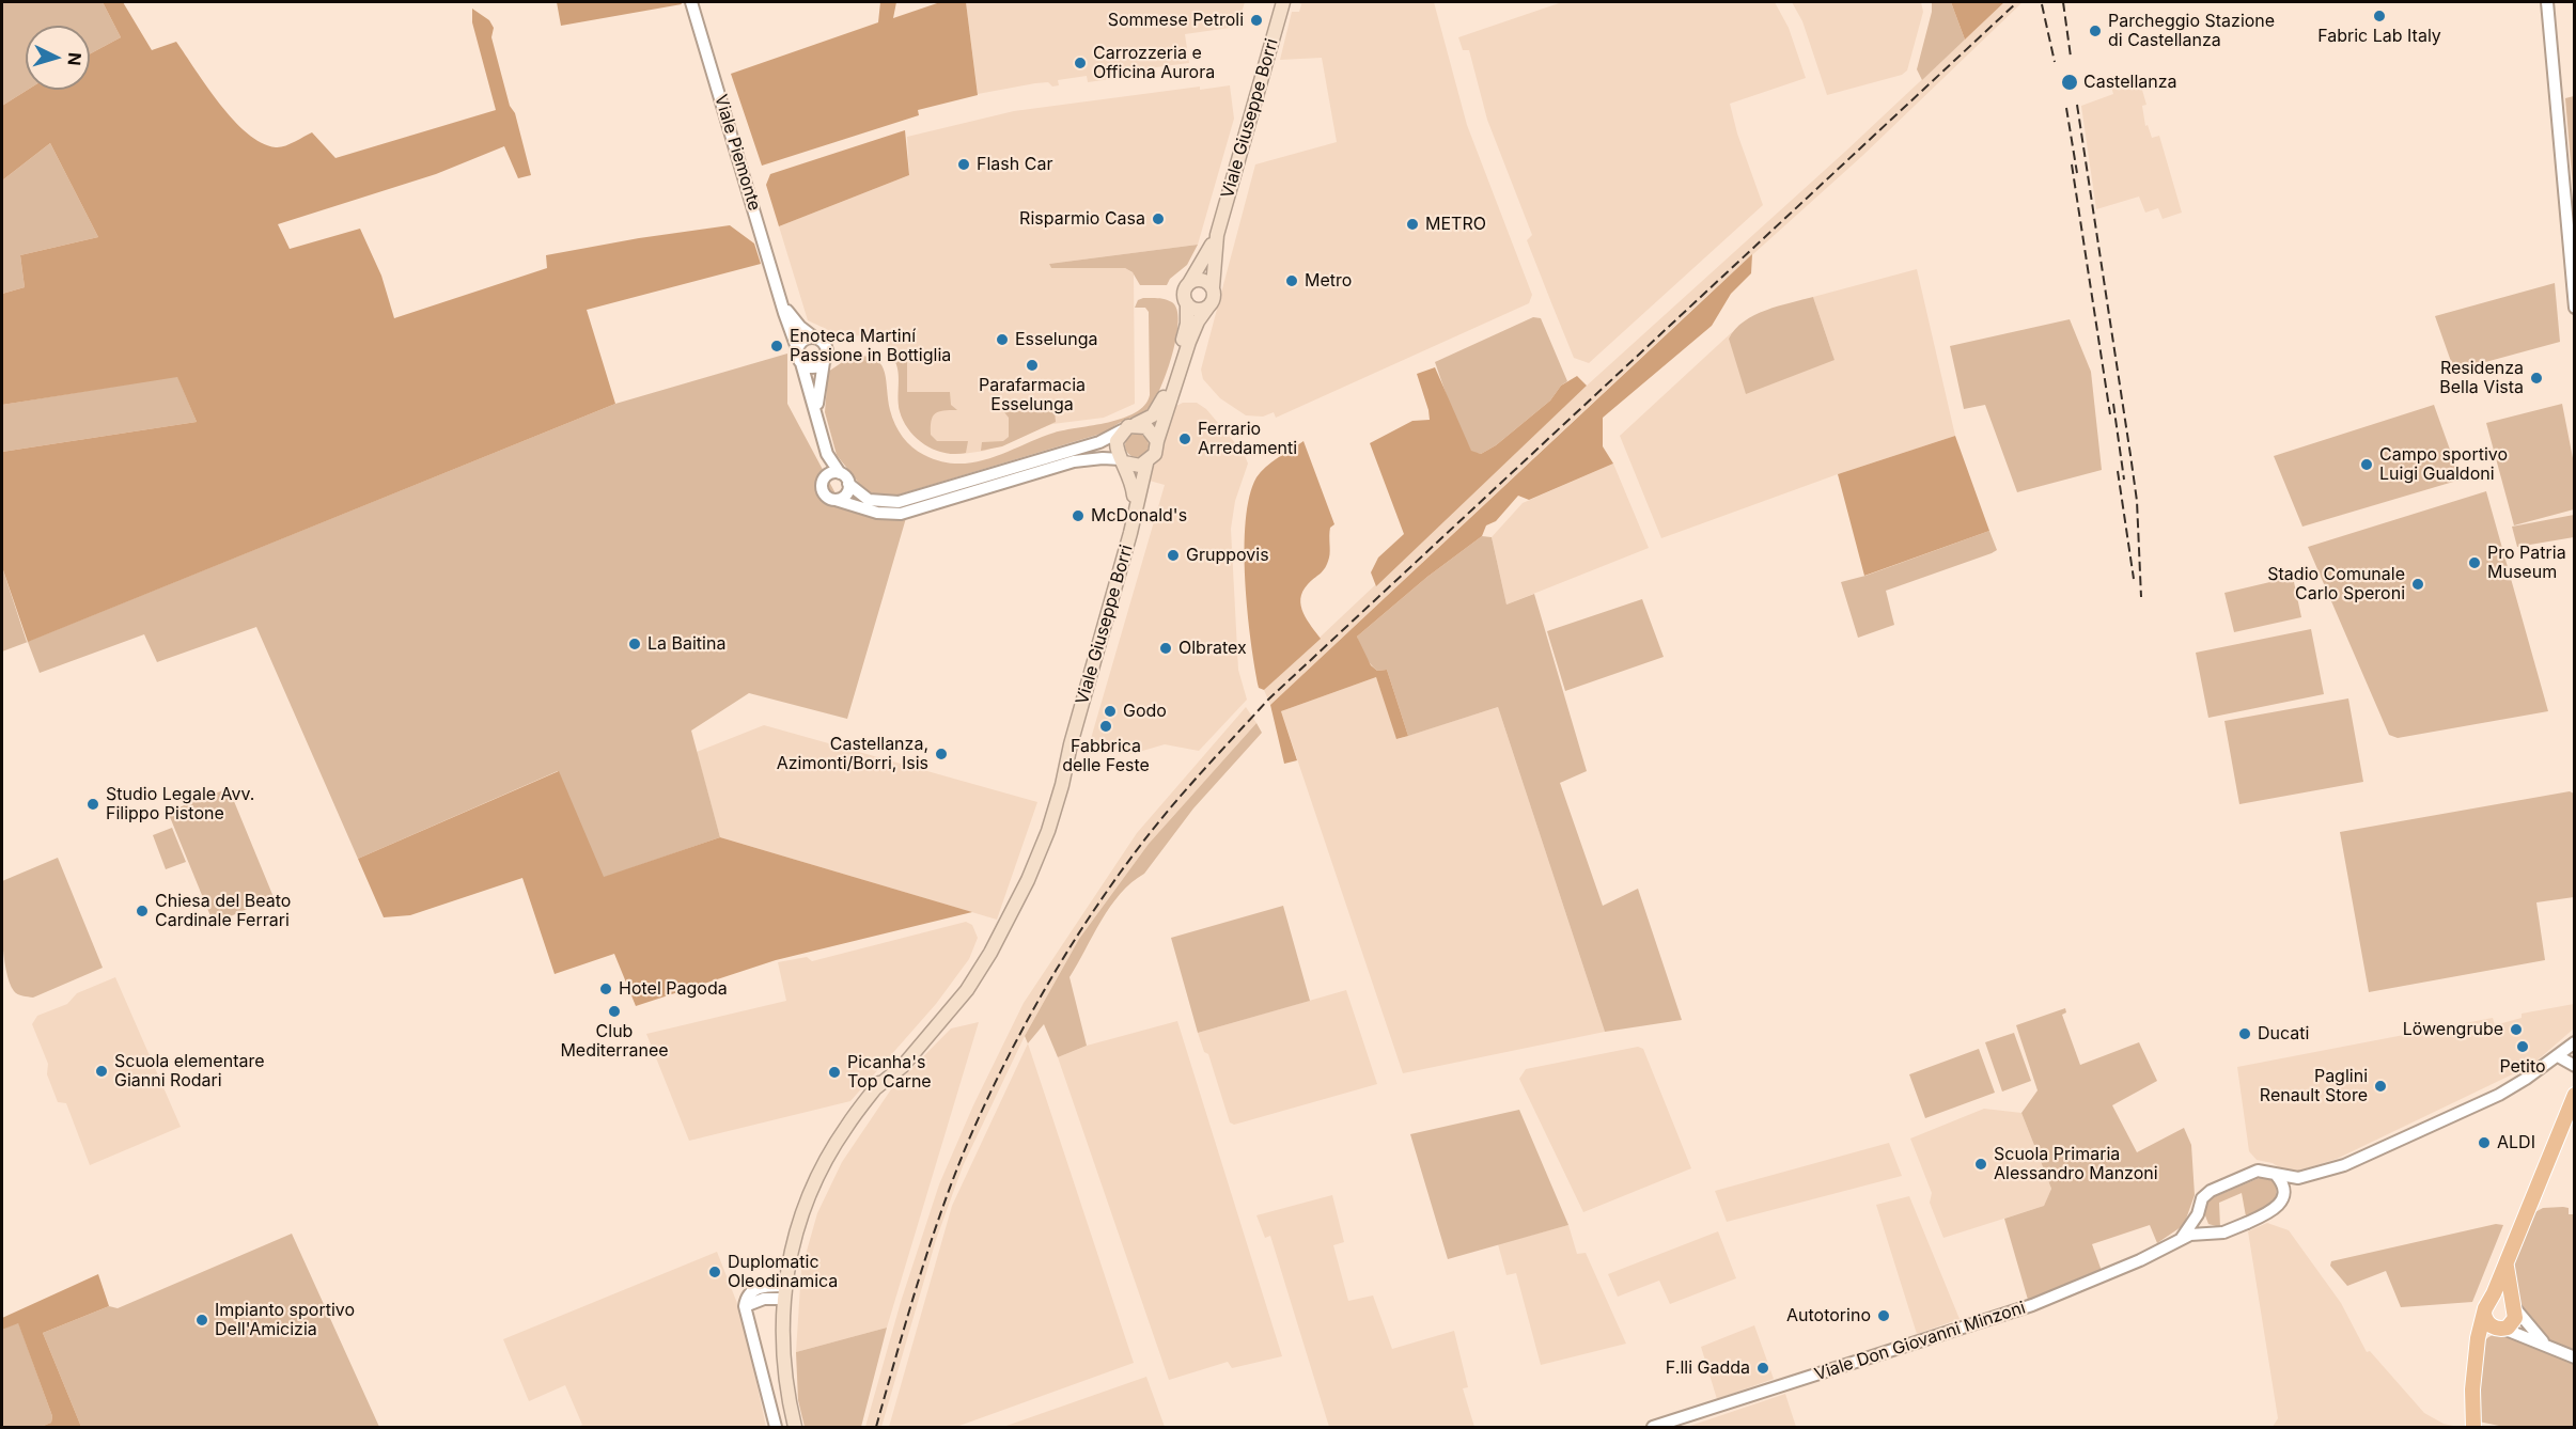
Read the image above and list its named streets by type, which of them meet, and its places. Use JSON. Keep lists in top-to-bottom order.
{
  "streets": {
    "main road": ["Viale Giuseppe Borri"],
    "street": ["Viale Piemonte", "Viale Don Giovanni Minzoni"]
  },
  "places": [
    "Fabric Lab Italy",
    "Sommese Petroli",
    "Parcheggio Stazione di Castellanza",
    "Carrozzeria e Officina Aurora",
    "Castellanza",
    "Flash Car",
    "Risparmio Casa",
    "METRO",
    "Metro",
    "Esselunga",
    "Enoteca Martiní Passione in Bottiglia",
    "Parafarmacia Esselunga",
    "Residenza Bella Vista",
    "Ferrario Arredamenti",
    "Campo sportivo Luigi Gualdoni",
    "McDonald's",
    "Gruppovis",
    "Pro Patria Museum",
    "Stadio Comunale Carlo Speroni",
    "La Baitina",
    "Olbratex",
    "Godo",
    "Fabbrica delle Feste",
    "Castellanza, Azimonti/Borri, Isis",
    "Studio Legale Avv. Filippo Pistone",
    "Chiesa del Beato Cardinale Ferrari",
    "Hotel Pagoda",
    "Club Mediterranee",
    "Löwengrube",
    "Ducati",
    "Petito",
    "Scuola elementare Gianni Rodari",
    "Picanha's Top Carne",
    "Paglini Renault Store",
    "ALDI",
    "Scuola Primaria Alessandro Manzoni",
    "Duplomatic Oleodinamica",
    "Autotorino",
    "Impianto sportivo Dell'Amicizia",
    "F.lli Gadda"
  ],
  "north": "right"
}
